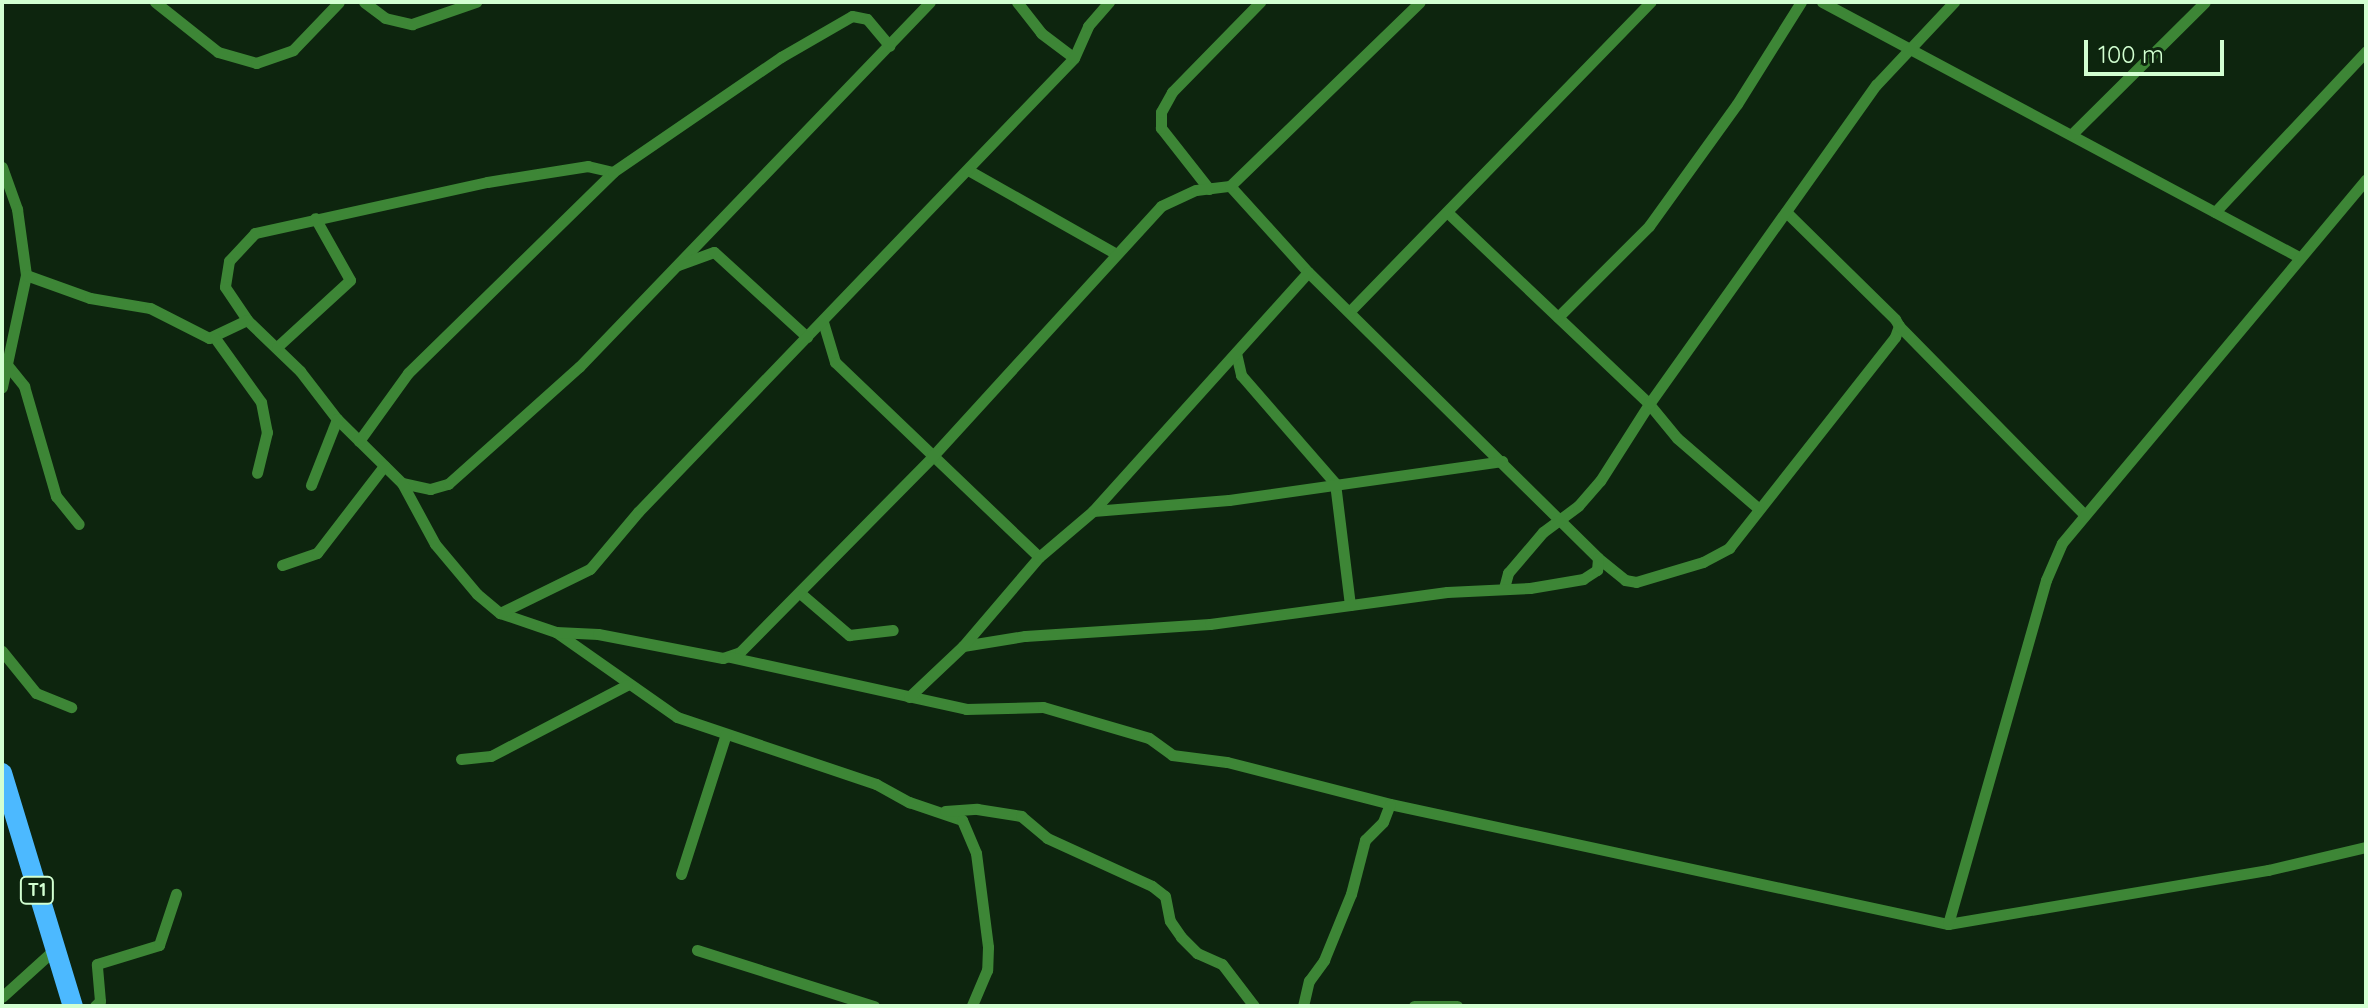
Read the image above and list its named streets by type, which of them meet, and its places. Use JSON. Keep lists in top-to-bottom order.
{
  "streets": {
    "highway": ["T1"]
  },
  "scale_bar": "100 m"
}
